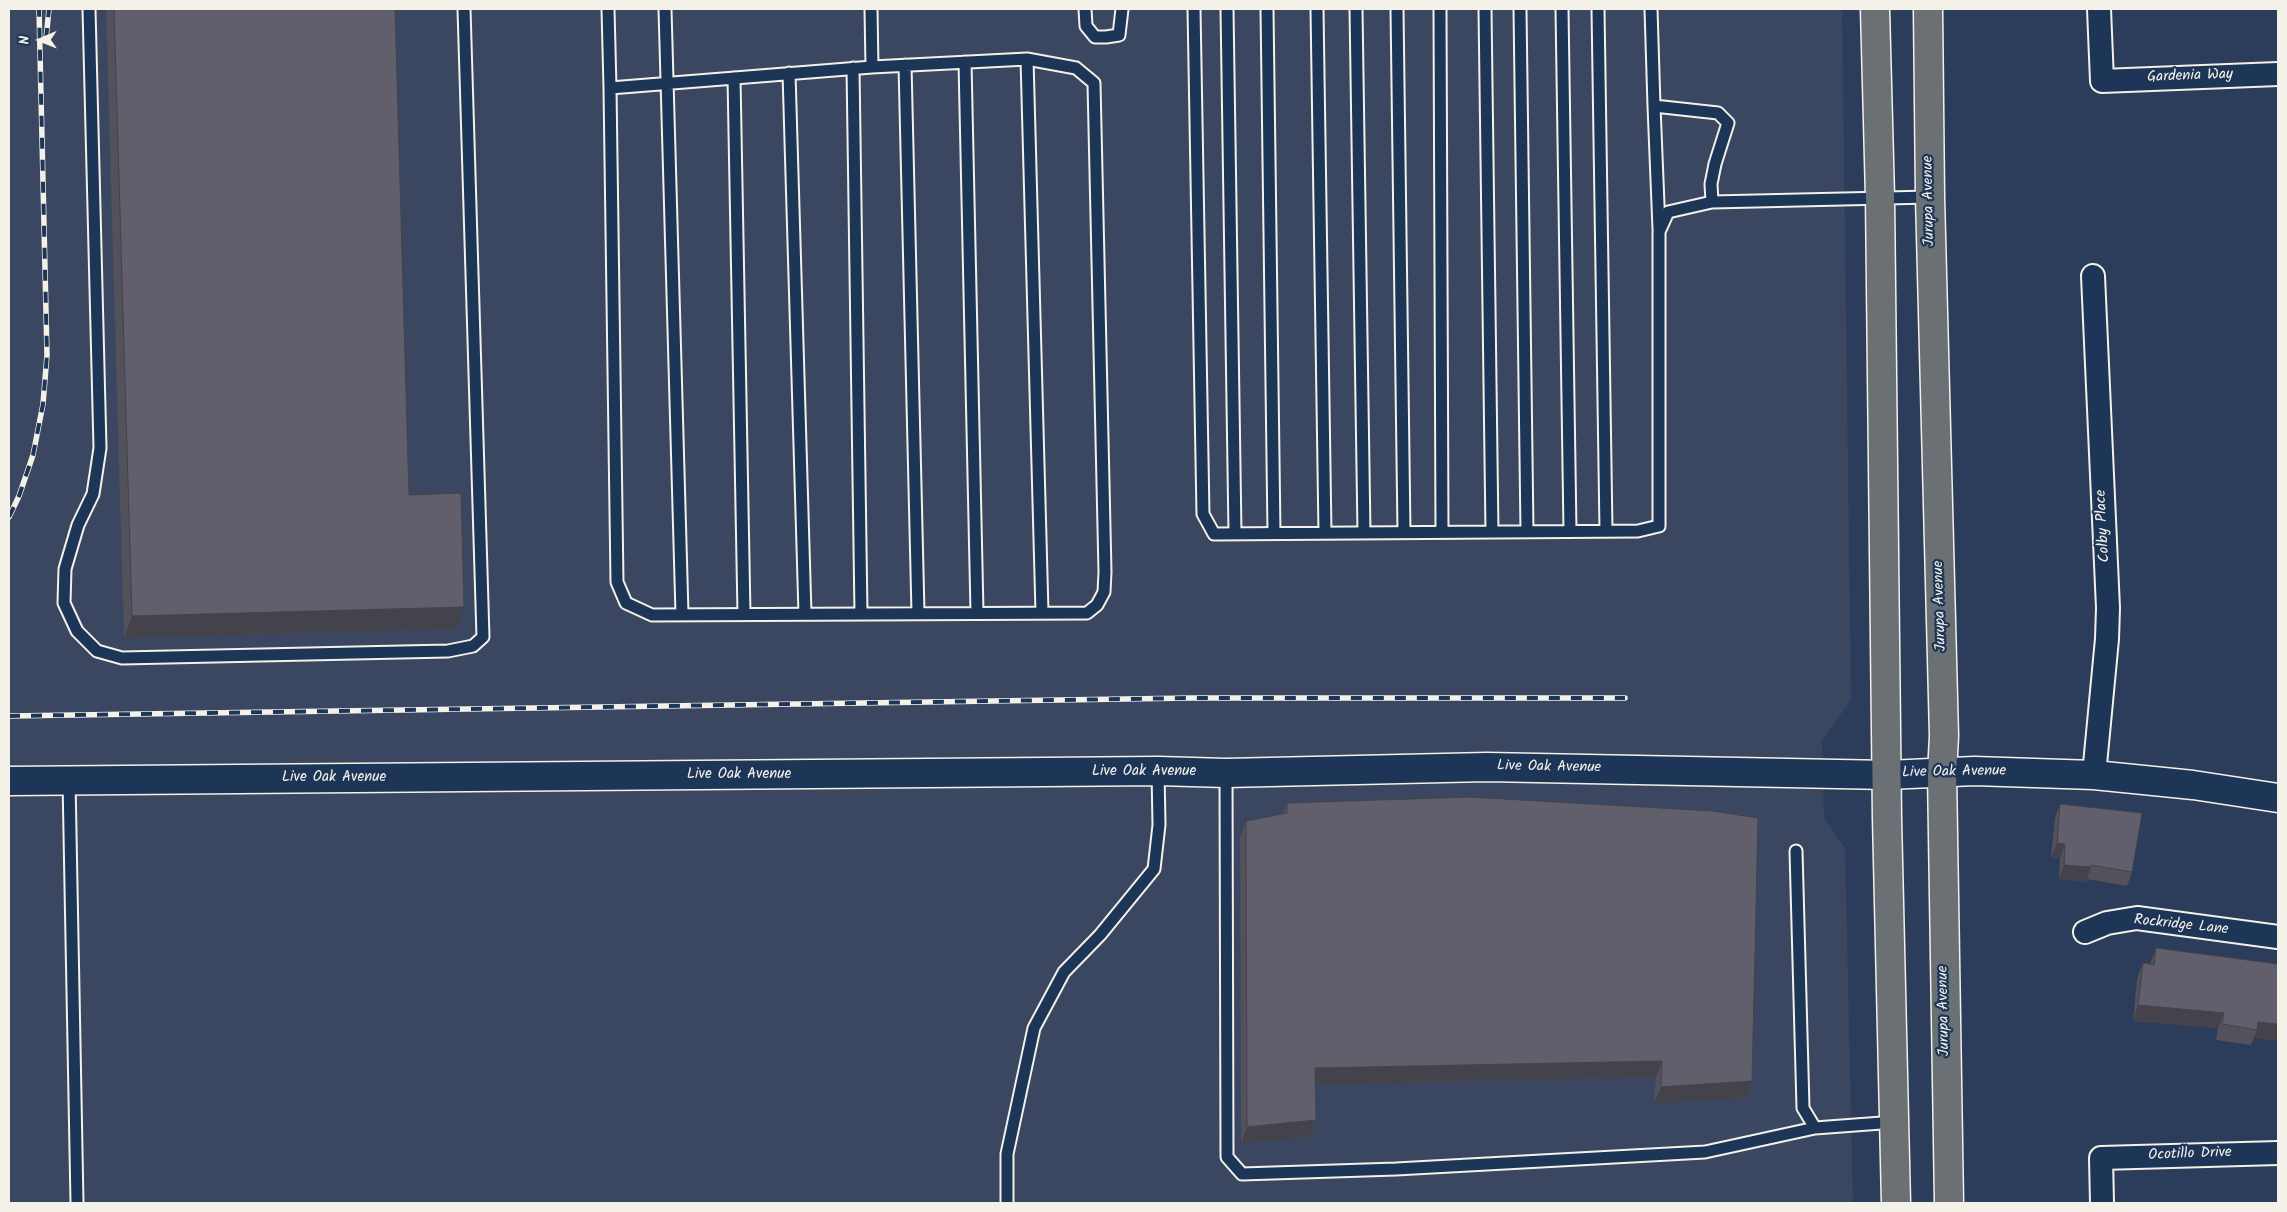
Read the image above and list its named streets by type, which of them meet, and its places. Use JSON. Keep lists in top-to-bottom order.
{
  "streets": {
    "main road": ["Jurupa Avenue"],
    "street": [
      "Gardenia Way",
      "Colby Place",
      "Live Oak Avenue",
      "Rockridge Lane",
      "Ocotillo Drive"
    ]
  },
  "crossings": [
    ["Jurupa Avenue", "Live Oak Avenue"],
    ["Colby Place", "Live Oak Avenue"]
  ],
  "north": "left"
}
